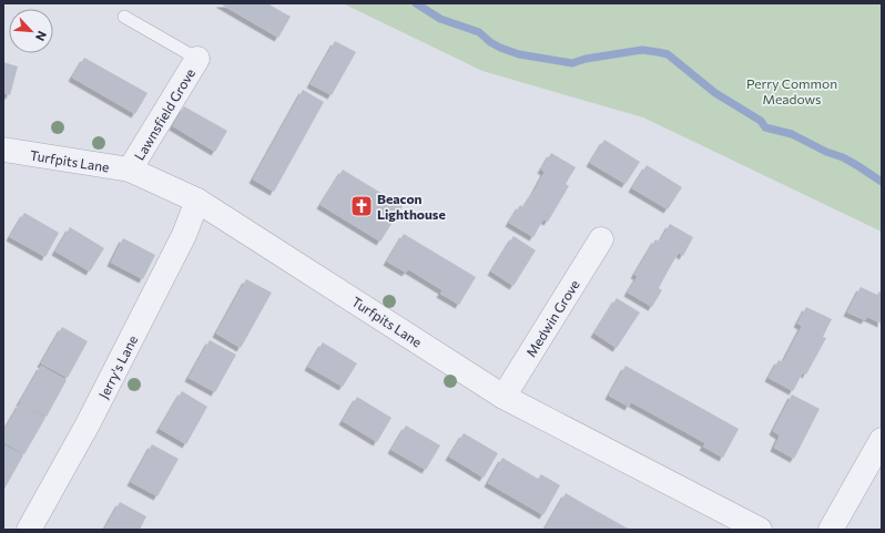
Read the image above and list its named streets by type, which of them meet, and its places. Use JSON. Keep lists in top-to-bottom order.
{
  "streets": {
    "street": [
      "Lawnsfield Grove",
      "Turfpits Lane",
      "Medwin Grove",
      "Jerry's Lane"
    ]
  },
  "crossings": [
    ["Lawnsfield Grove", "Turfpits Lane"],
    ["Turfpits Lane", "Medwin Grove"],
    ["Turfpits Lane", "Jerry's Lane"]
  ],
  "parks": ["Perry Common Meadows"],
  "places": {
    "church": ["Beacon Lighthouse"]
  },
  "north": "bottom right"
}
